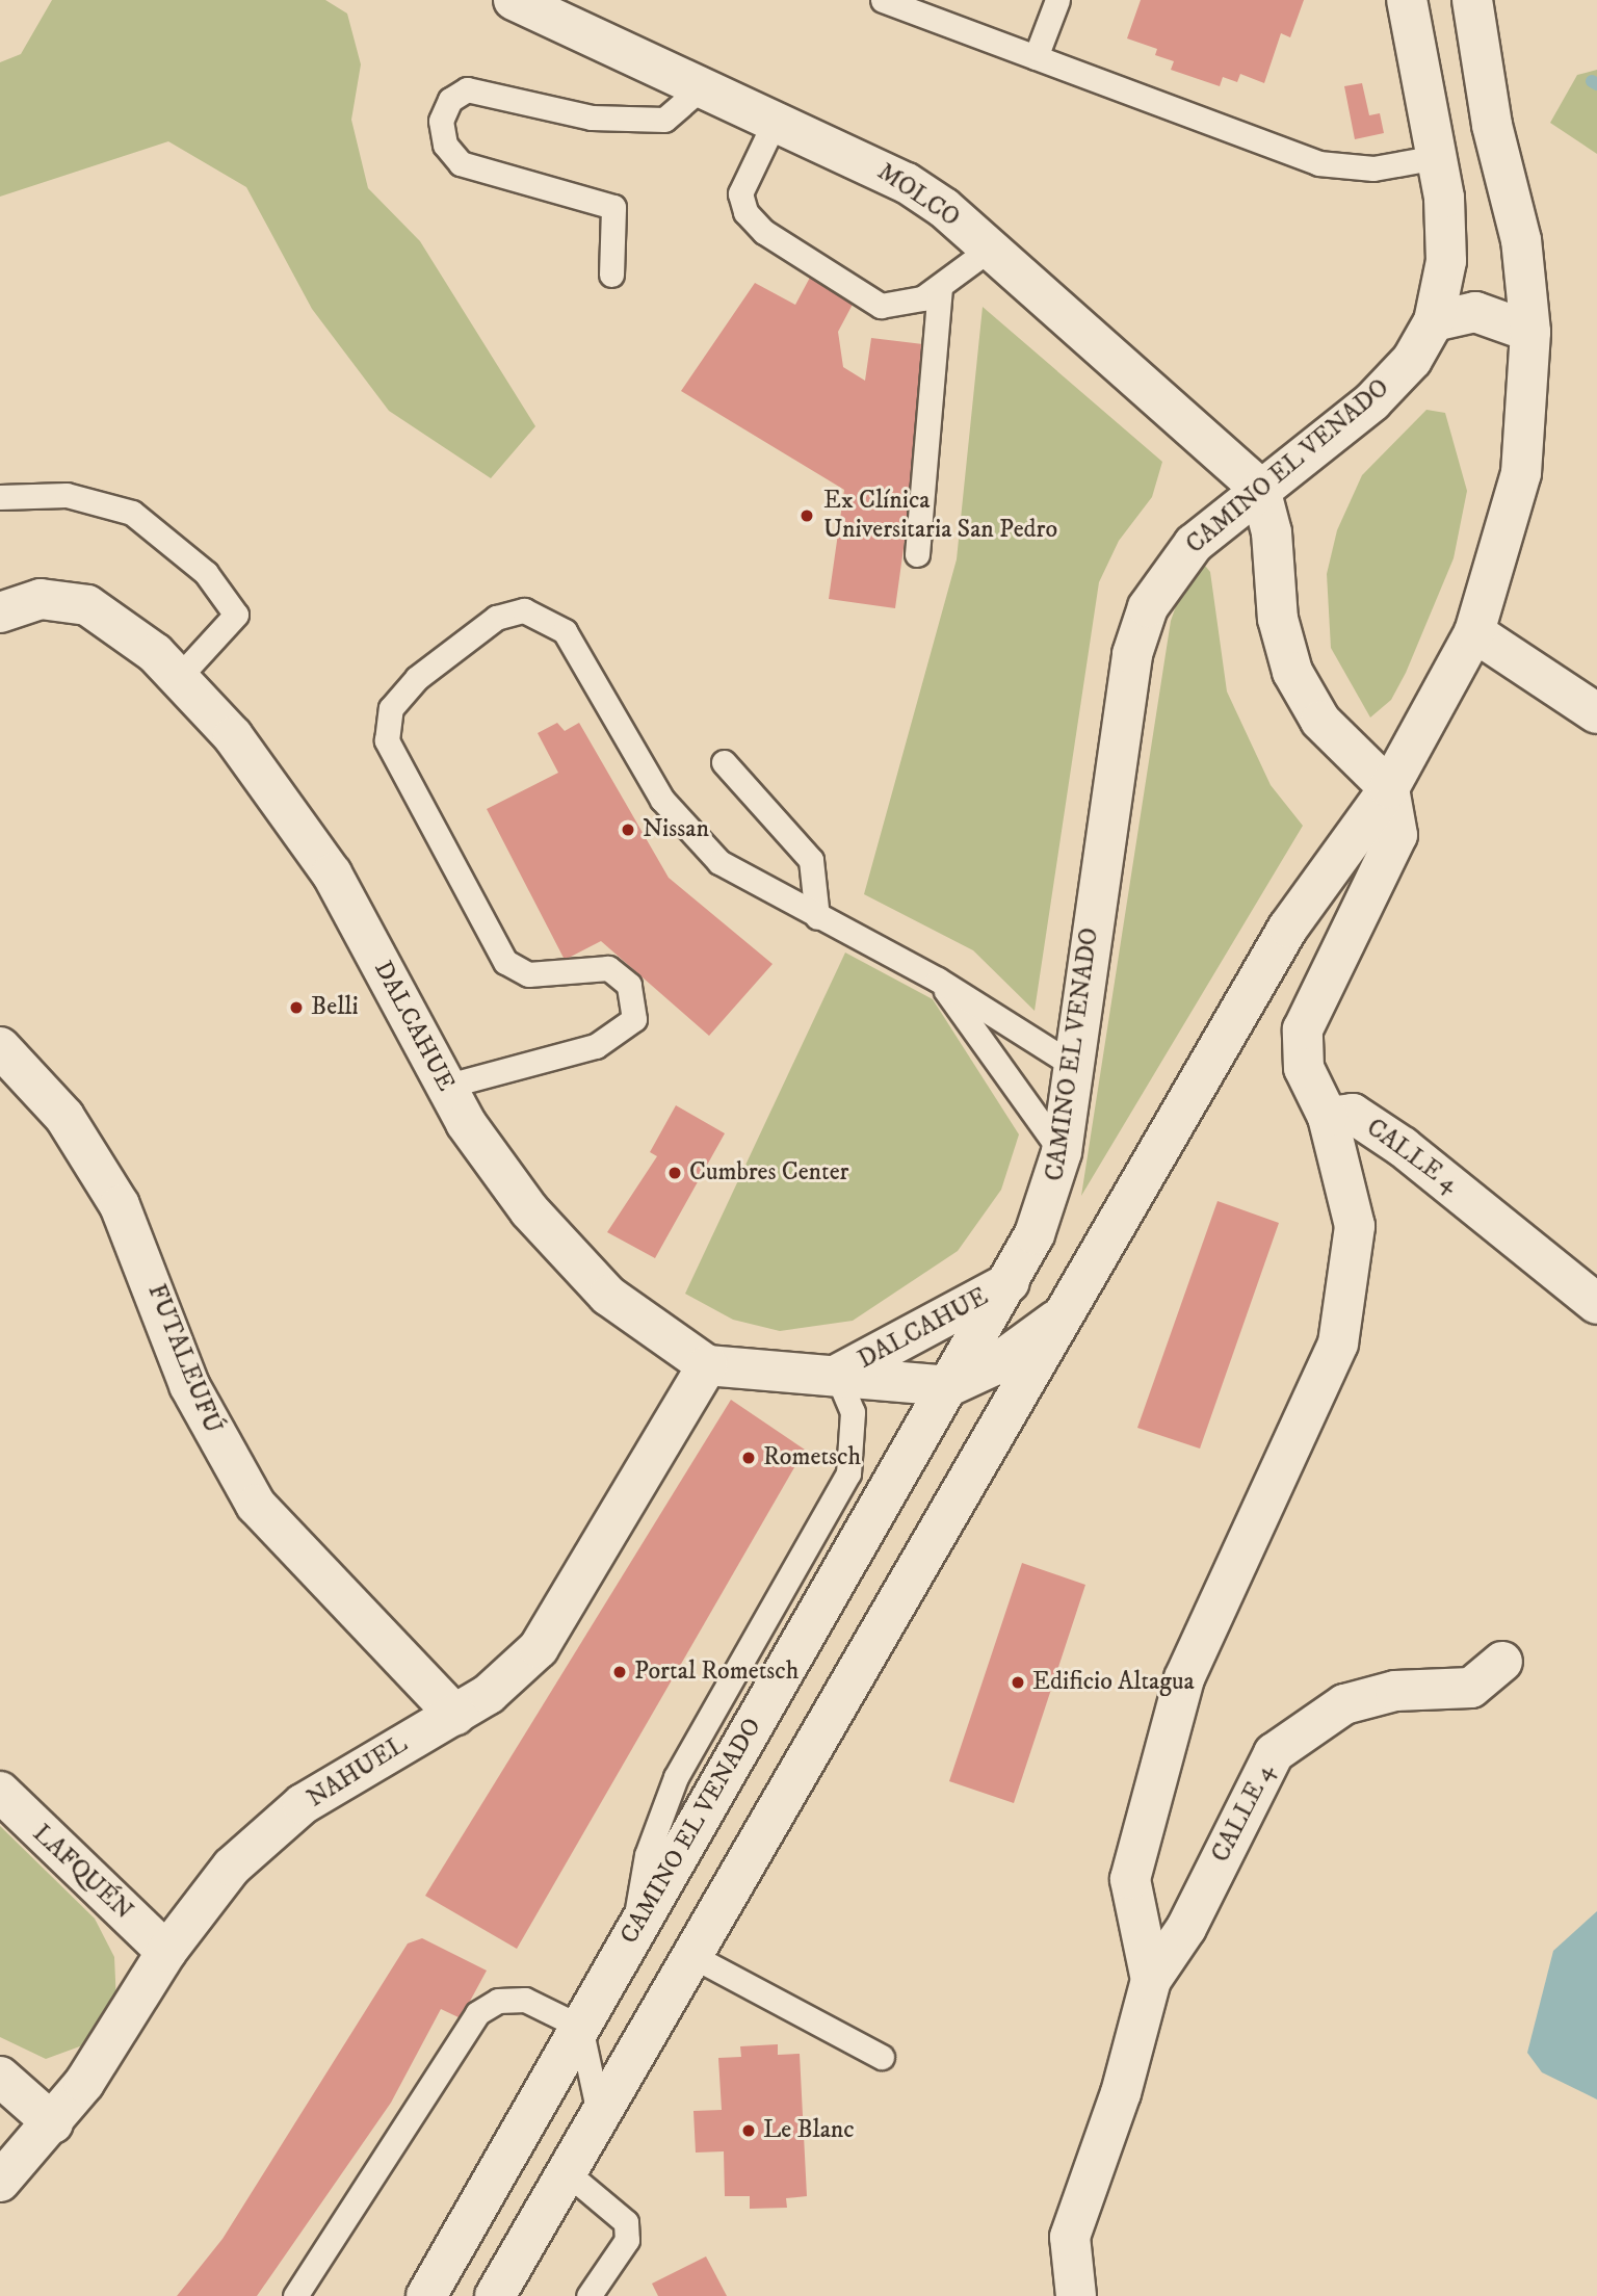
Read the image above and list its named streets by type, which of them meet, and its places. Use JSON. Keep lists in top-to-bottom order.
{
  "streets": {
    "street": [
      "MOLCO",
      "CAMINO EL VENADO",
      "DALCAHUE",
      "CALLE 4",
      "FUTALEUFÚ",
      "NAHUEL",
      "LAFQUÉN"
    ]
  },
  "crossings": [
    ["MOLCO", "CAMINO EL VENADO"],
    ["CAMINO EL VENADO", "DALCAHUE"],
    ["DALCAHUE", "NAHUEL"],
    ["FUTALEUFÚ", "NAHUEL"],
    ["NAHUEL", "LAFQUÉN"]
  ],
  "places": [
    "Ex Clínica Universitaria San Pedro",
    "Nissan",
    "Belli",
    "Cumbres Center",
    "Rometsch",
    "Portal Rometsch",
    "Edificio Altagua",
    "Le Blanc"
  ]
}
